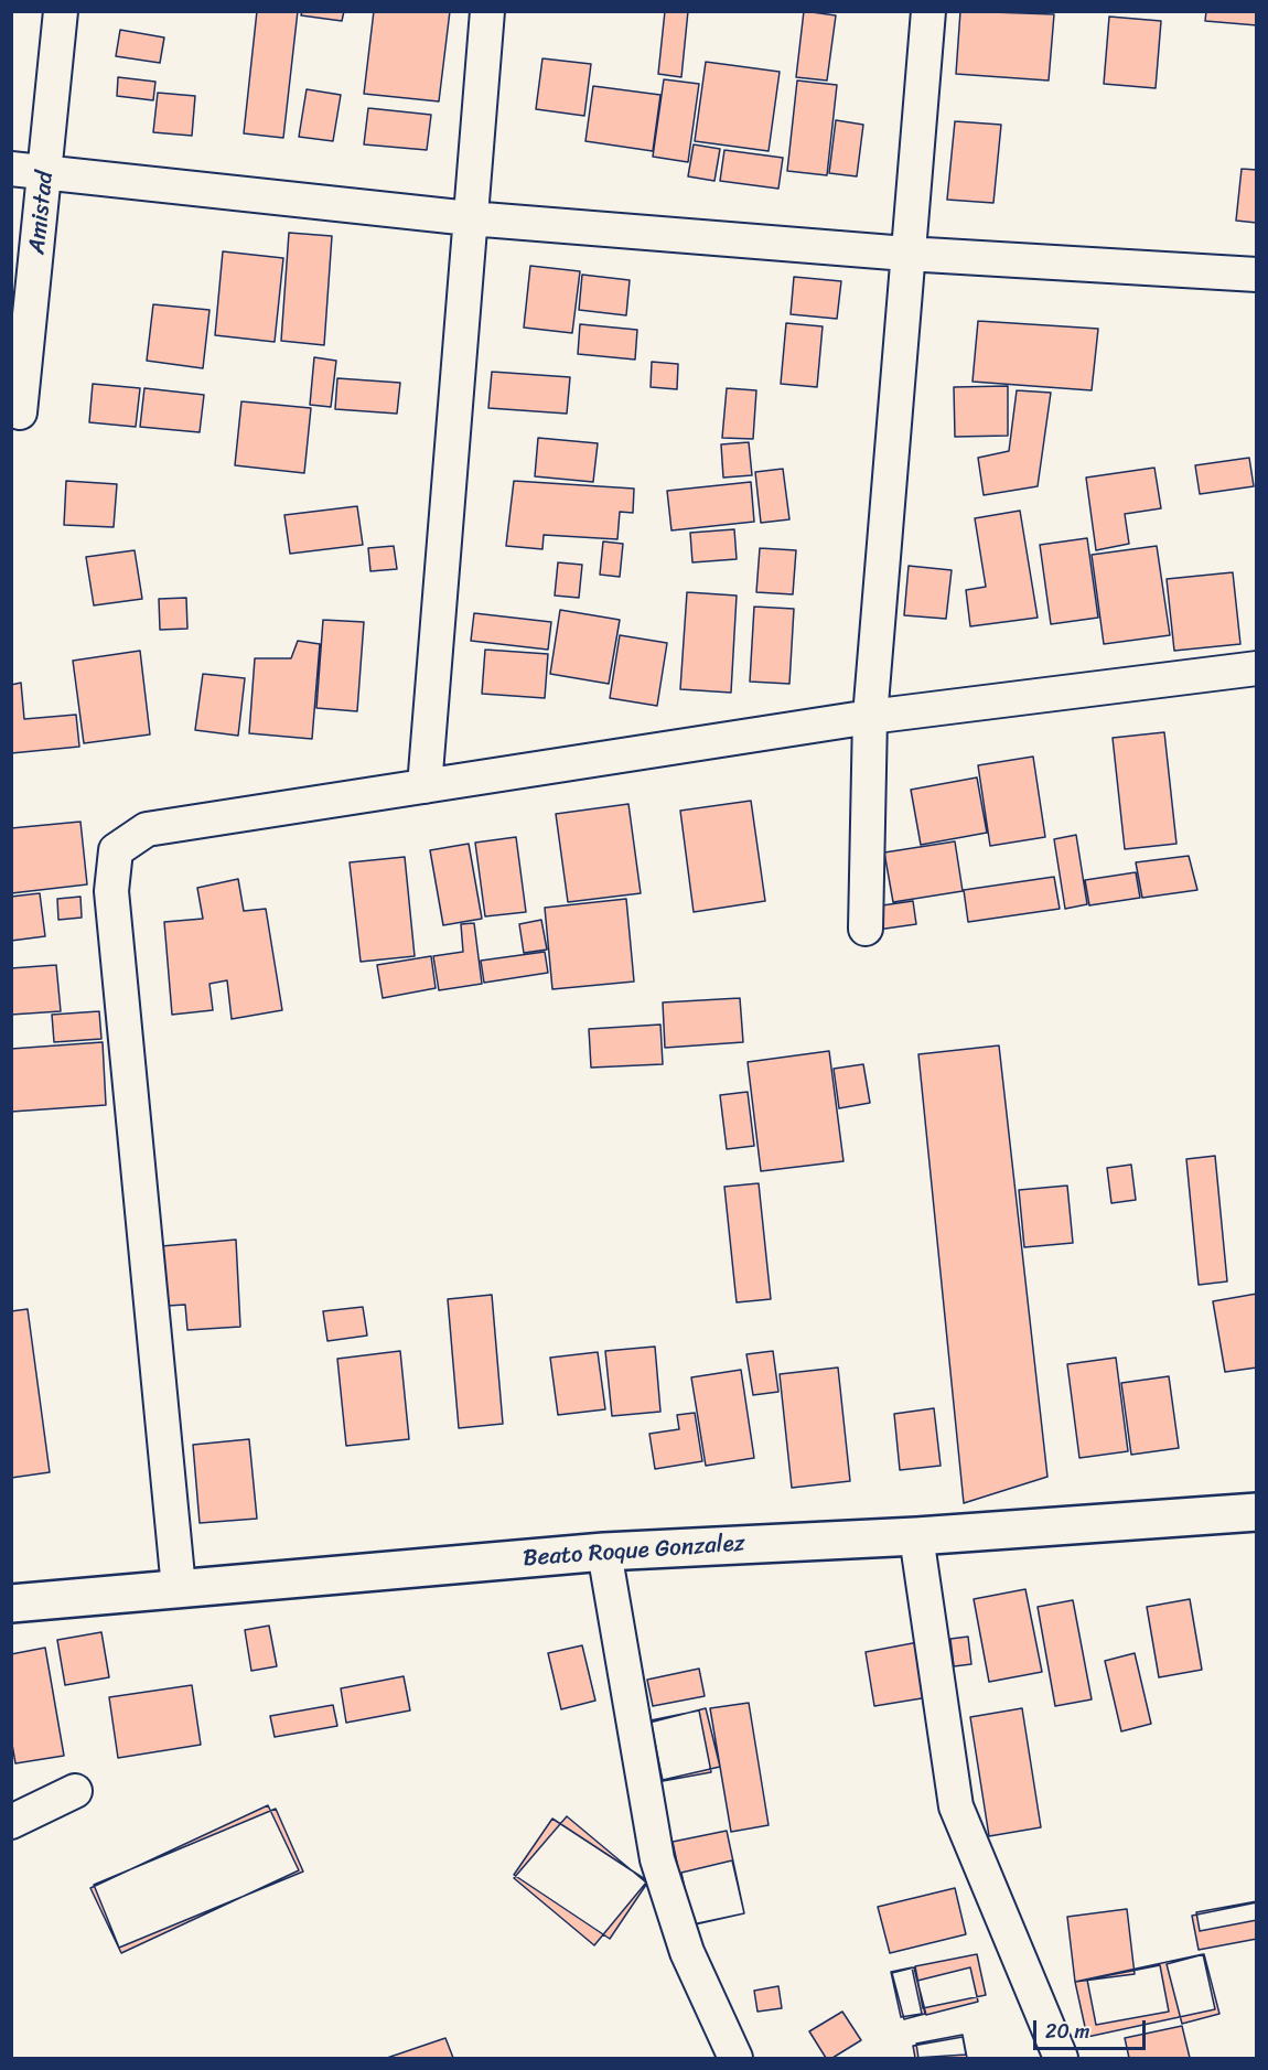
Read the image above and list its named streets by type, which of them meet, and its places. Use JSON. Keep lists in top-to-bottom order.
{
  "streets": {
    "street": ["Amistad", "Beato Roque Gonzalez"]
  },
  "scale_bar": "20 m"
}
